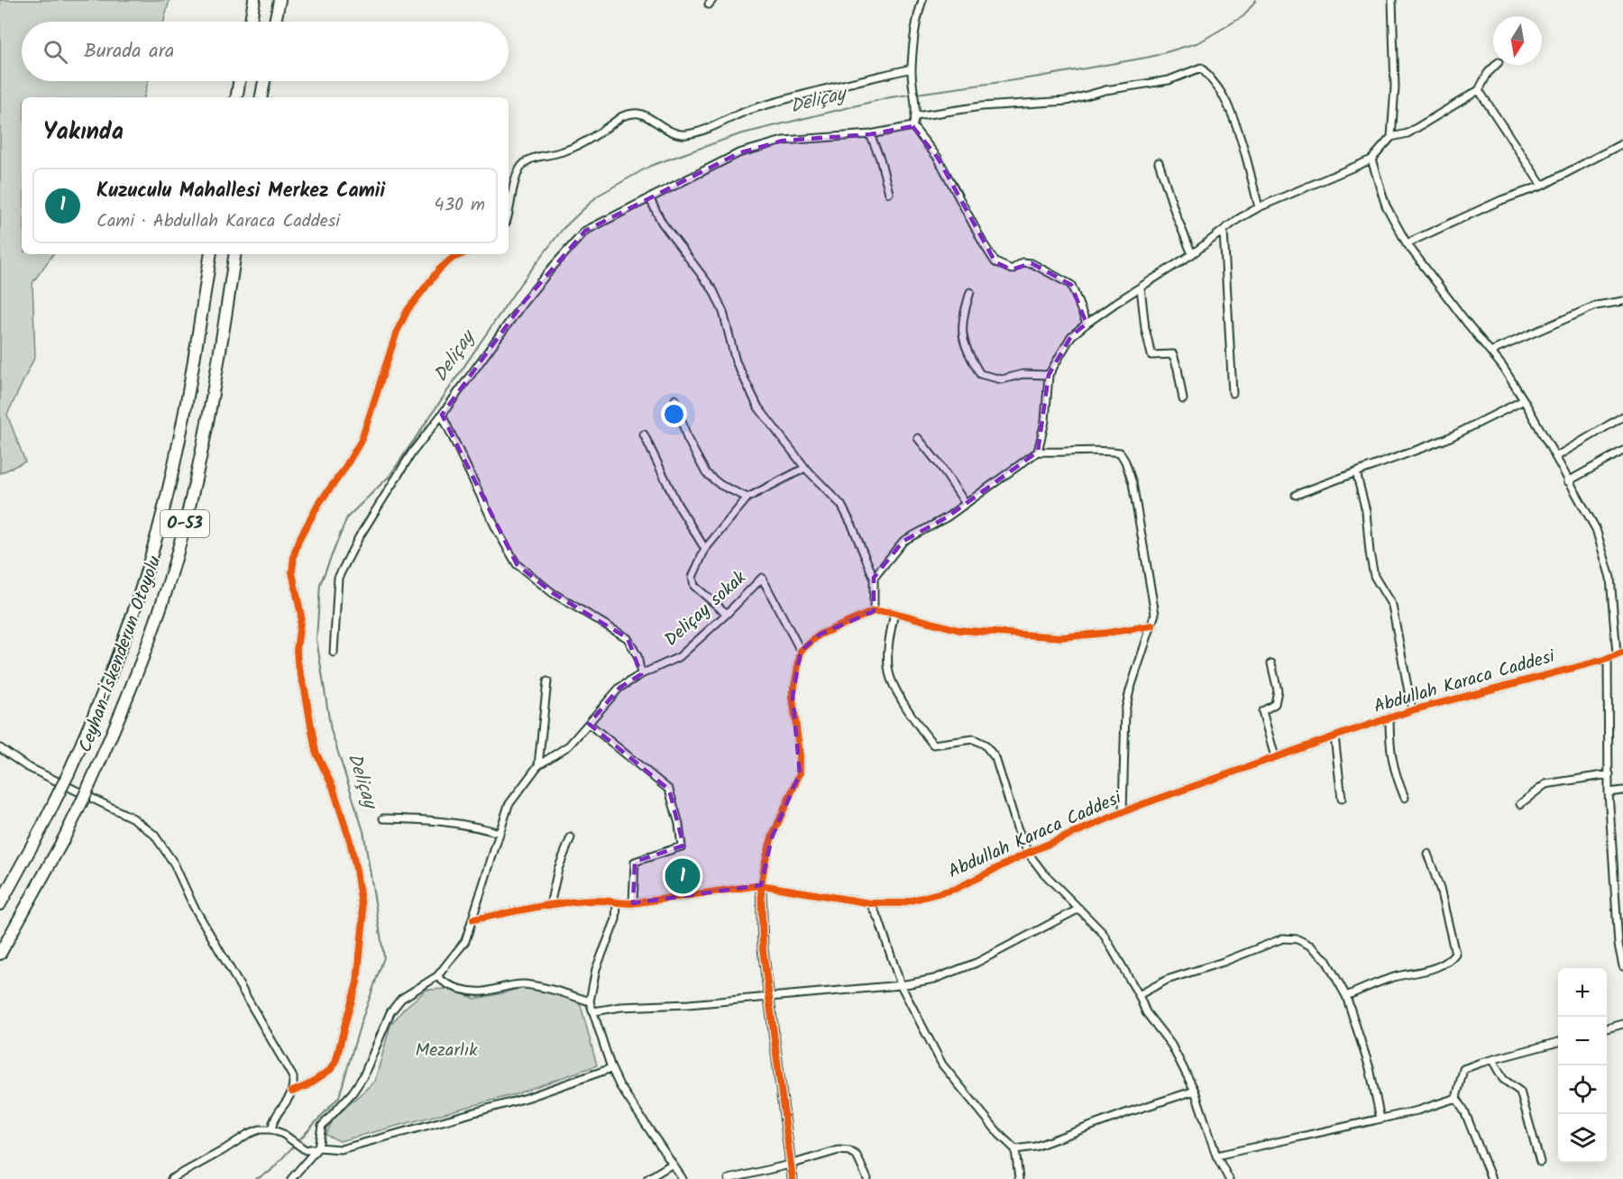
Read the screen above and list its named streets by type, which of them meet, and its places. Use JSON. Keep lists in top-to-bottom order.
{
  "streets": {
    "highway": ["O-53", "Ceyhan-İskenderun Otoyolu"],
    "street": ["Deliçay sokak", "Abdullah Karaca Caddesi"]
  },
  "crossings": [
    ["Deliçay sokak", "Abdullah Karaca Caddesi"]
  ],
  "water": ["Deliçay"],
  "parks": ["Mezarlık"],
  "north": "bottom",
  "page": {
    "search": "Burada ara",
    "heading": "Yakında",
    "list": [
      {
        "mark": "1",
        "name": "Kuzuculu Mahallesi Merkez Camii",
        "note": "Cami · Abdullah Karaca Caddesi",
        "value": "430 m"
      }
    ],
    "pins": "1",
    "map_buttons": ["+", "−"]
  }
}
